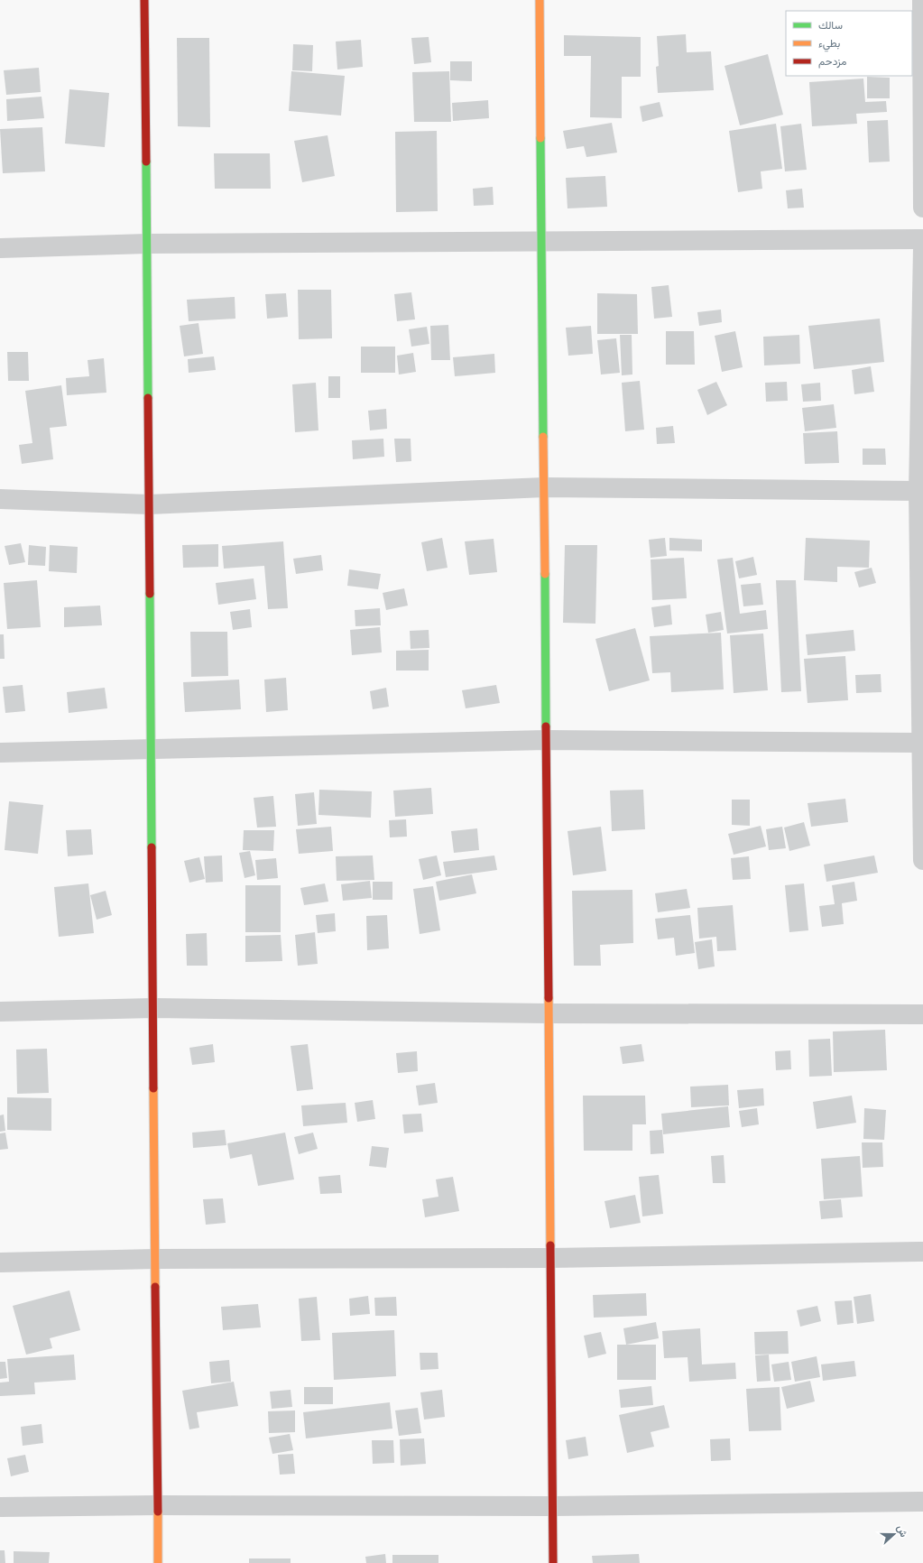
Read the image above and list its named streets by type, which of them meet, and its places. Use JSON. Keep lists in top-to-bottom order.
{
  "legend": ["سالك", "بطيء", "مزدحم"],
  "north": "right"
}
